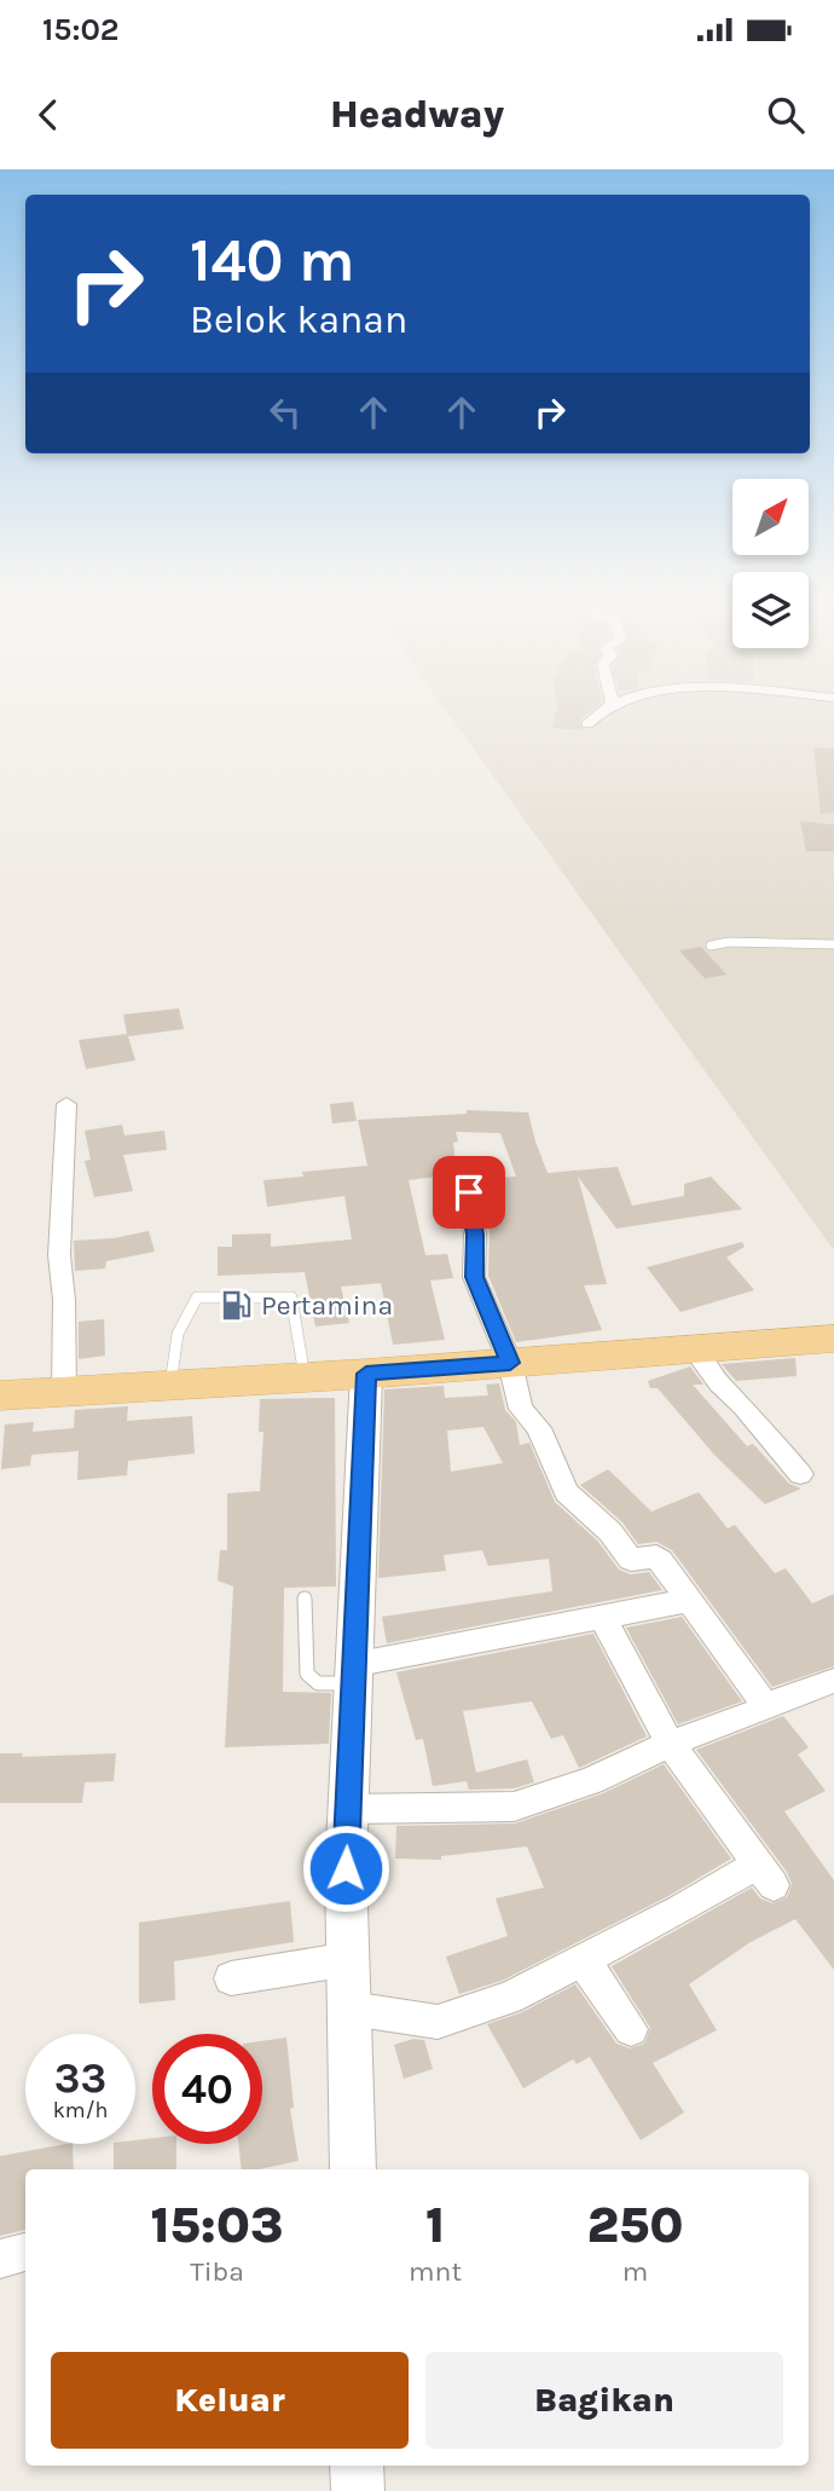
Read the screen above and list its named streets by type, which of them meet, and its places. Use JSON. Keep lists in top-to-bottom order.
{
  "places": {
    "fuel station": ["Pertamina"]
  },
  "north": "top right",
  "page": {
    "status": "15:02",
    "header": "Headway",
    "turn": ["140 m", "Belok kanan"],
    "speed": "33 km/h",
    "limit": "40",
    "eta": [
      "15:03",
      "Tiba",
      "1",
      "mnt",
      "250",
      "m"
    ],
    "buttons": ["Keluar", "Bagikan"]
  }
}
